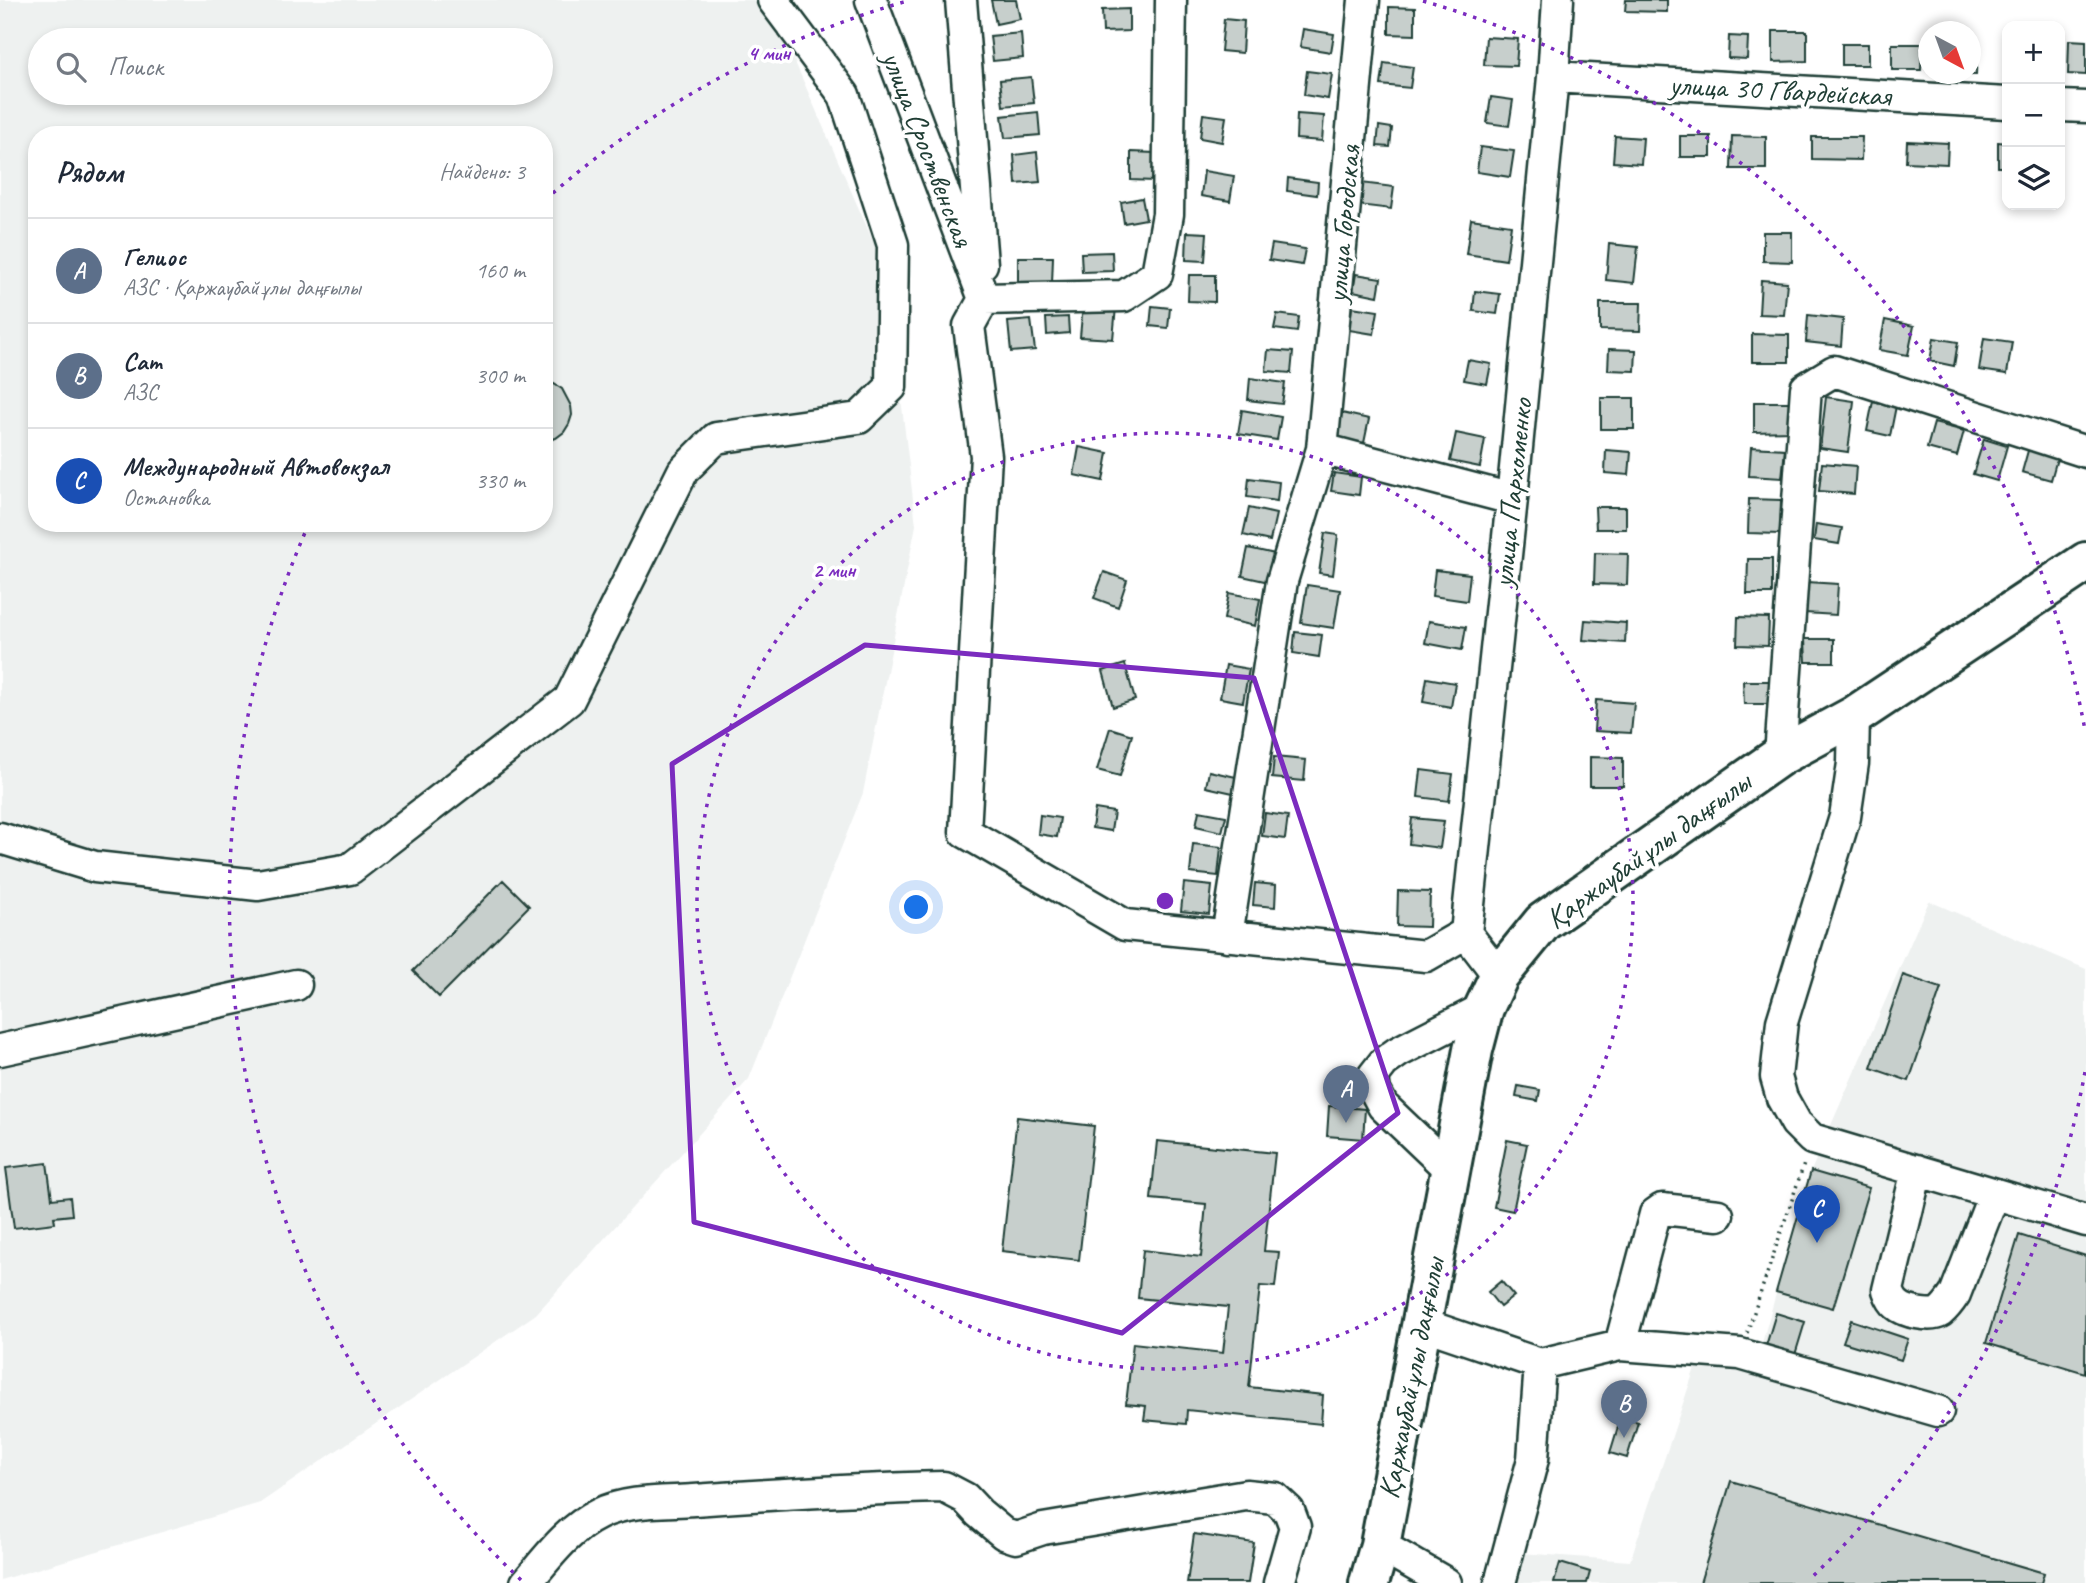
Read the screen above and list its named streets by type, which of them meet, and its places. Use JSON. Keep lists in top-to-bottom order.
{
  "streets": {
    "highway": ["Қаржаубайұлы даңғылы"],
    "street": [
      "улица 30 Гвардейская",
      "улица Сроственская",
      "улица Городская",
      "улица Пархоменко"
    ]
  },
  "crossings": [
    ["улица 30 Гвардейская", "улица Пархоменко"]
  ],
  "north": "bottom right",
  "page": {
    "map_buttons": ["+", "−"],
    "search": "Поиск",
    "heading": ["Рядом", "Найдено: 3"],
    "list": [
      {
        "mark": "A",
        "name": "Гелиос",
        "note": "АЗС · Қаржаубайұлы даңғылы",
        "value": "160 m"
      },
      {
        "mark": "B",
        "name": "Сат",
        "note": "АЗС",
        "value": "300 m"
      },
      {
        "mark": "C",
        "name": "Международный Автовокзал",
        "note": "Остановка",
        "value": "330 m"
      }
    ],
    "pins": ["A", "C", "B"]
  },
  "rings": ["4 мин", "2 мин"]
}
